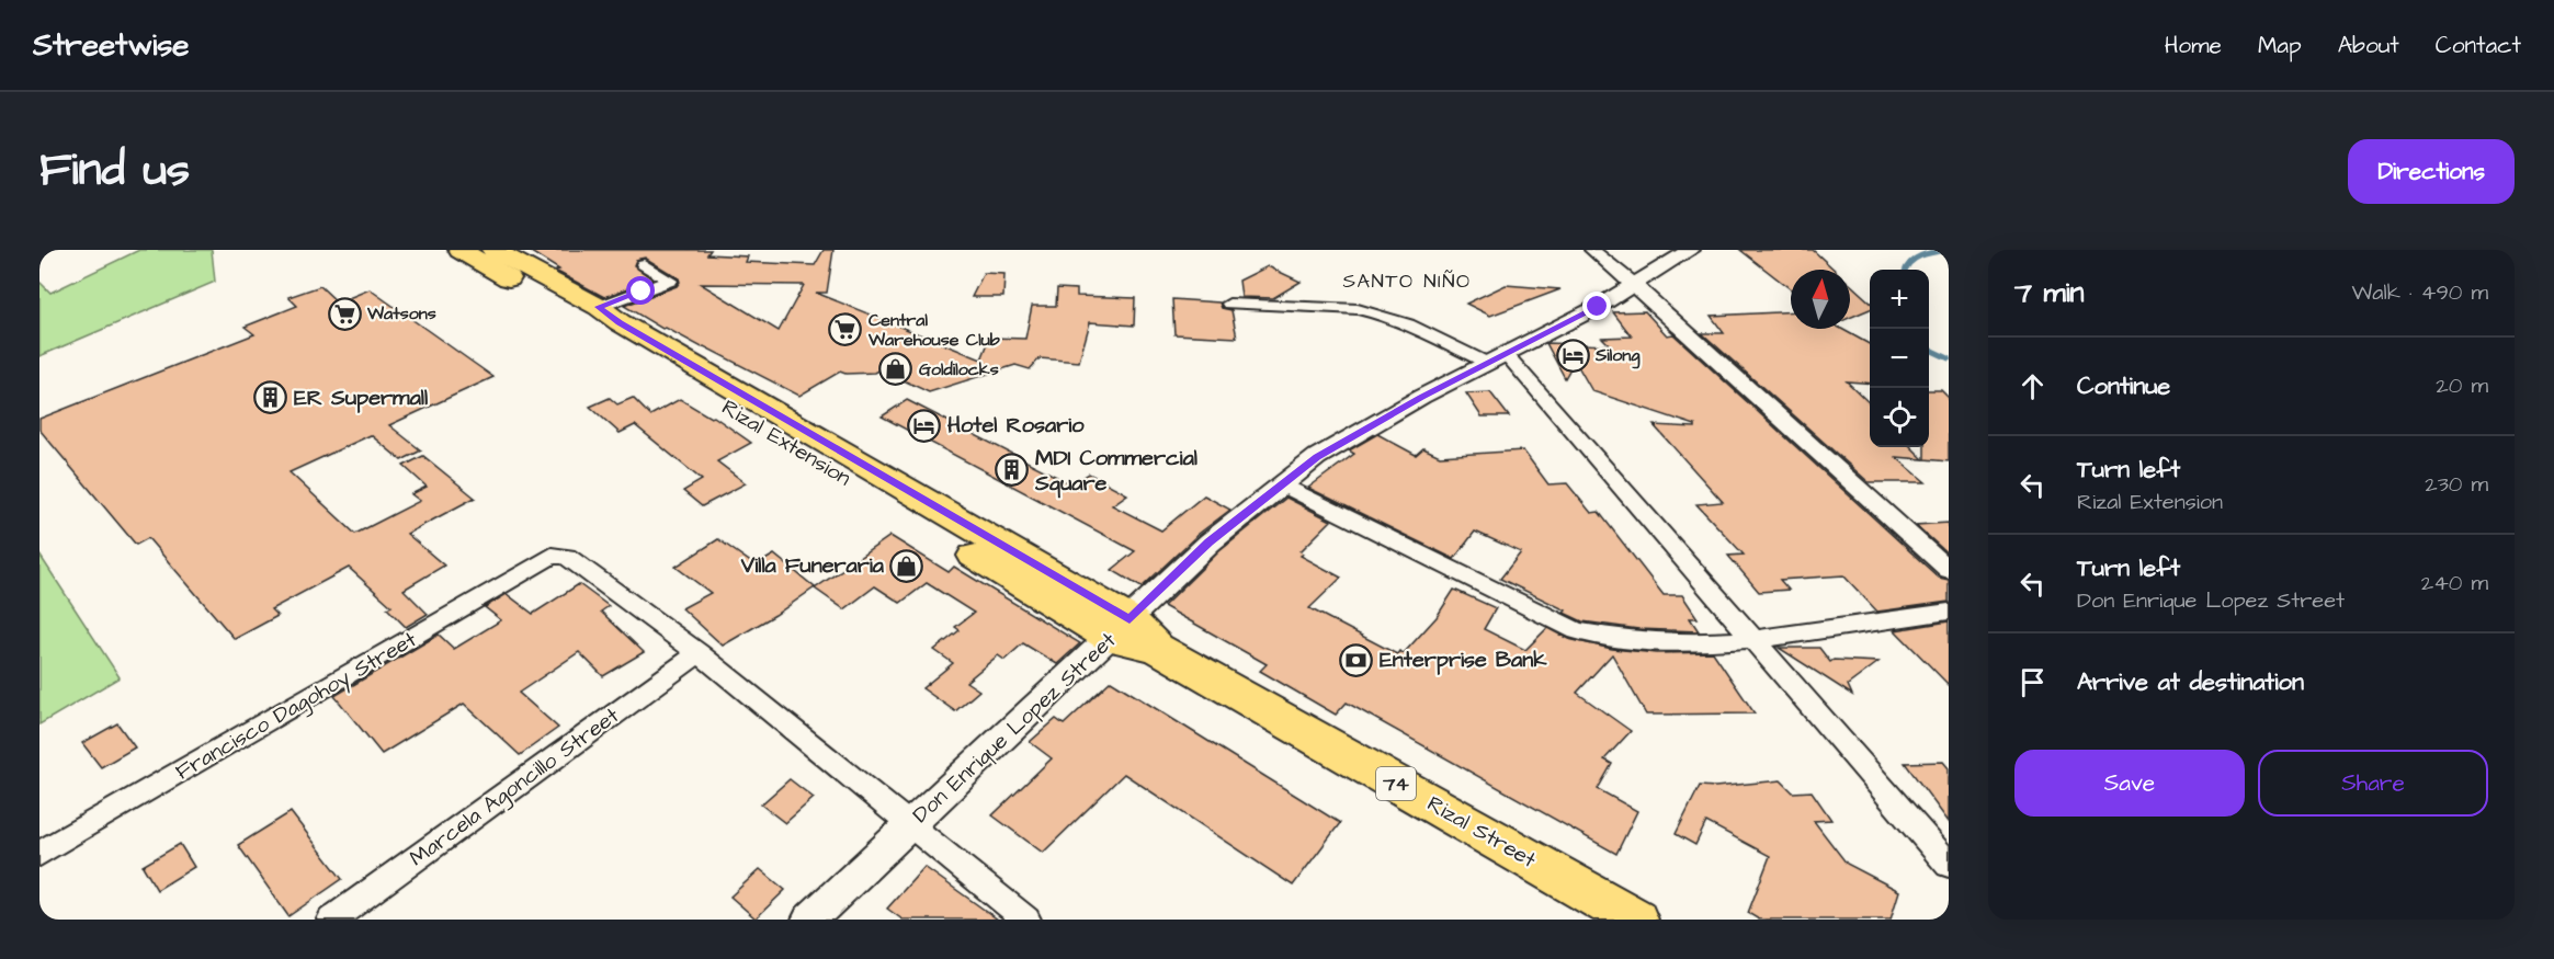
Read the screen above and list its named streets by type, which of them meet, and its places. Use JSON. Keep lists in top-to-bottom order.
{
  "streets": {
    "main road": ["Rizal Extension", "74", "Rizal Street"],
    "street": ["Francisco Dagohoy Street", "Don Enrique Lopez Street", "Marcela Agoncillo Street"]
  },
  "crossings": [
    ["Rizal Extension", "Don Enrique Lopez Street"],
    ["Rizal Extension", "Rizal Street"],
    ["Francisco Dagohoy Street", "Marcela Agoncillo Street"],
    ["Don Enrique Lopez Street", "Rizal Street"]
  ],
  "districts": ["SANTO NIÑO"],
  "places": {
    "supermarket": ["Watsons", "Central Warehouse Club"],
    "hotel": ["Silong", "Hotel Rosario"],
    "shop": ["Goldilocks", "Villa Funeraria"],
    "building": ["ER Supermall", "MDI Commercial Square"],
    "bank": ["Enterprise Bank"]
  },
  "north": "top",
  "page": {
    "header": "Streetwise",
    "nav": [
      "Home",
      "Map",
      "About",
      "Contact"
    ],
    "title": "Find us",
    "buttons": [
      "Directions",
      ["Save", "Share"]
    ],
    "heading": ["7 min", "Walk · 490 m"],
    "map_buttons": ["+", "−"],
    "list": [
      ["Continue", "20 m"],
      ["Turn left", "Rizal Extension", "230 m"],
      ["Turn left", "Don Enrique Lopez Street", "240 m"],
      "Arrive at destination"
    ]
  }
}
